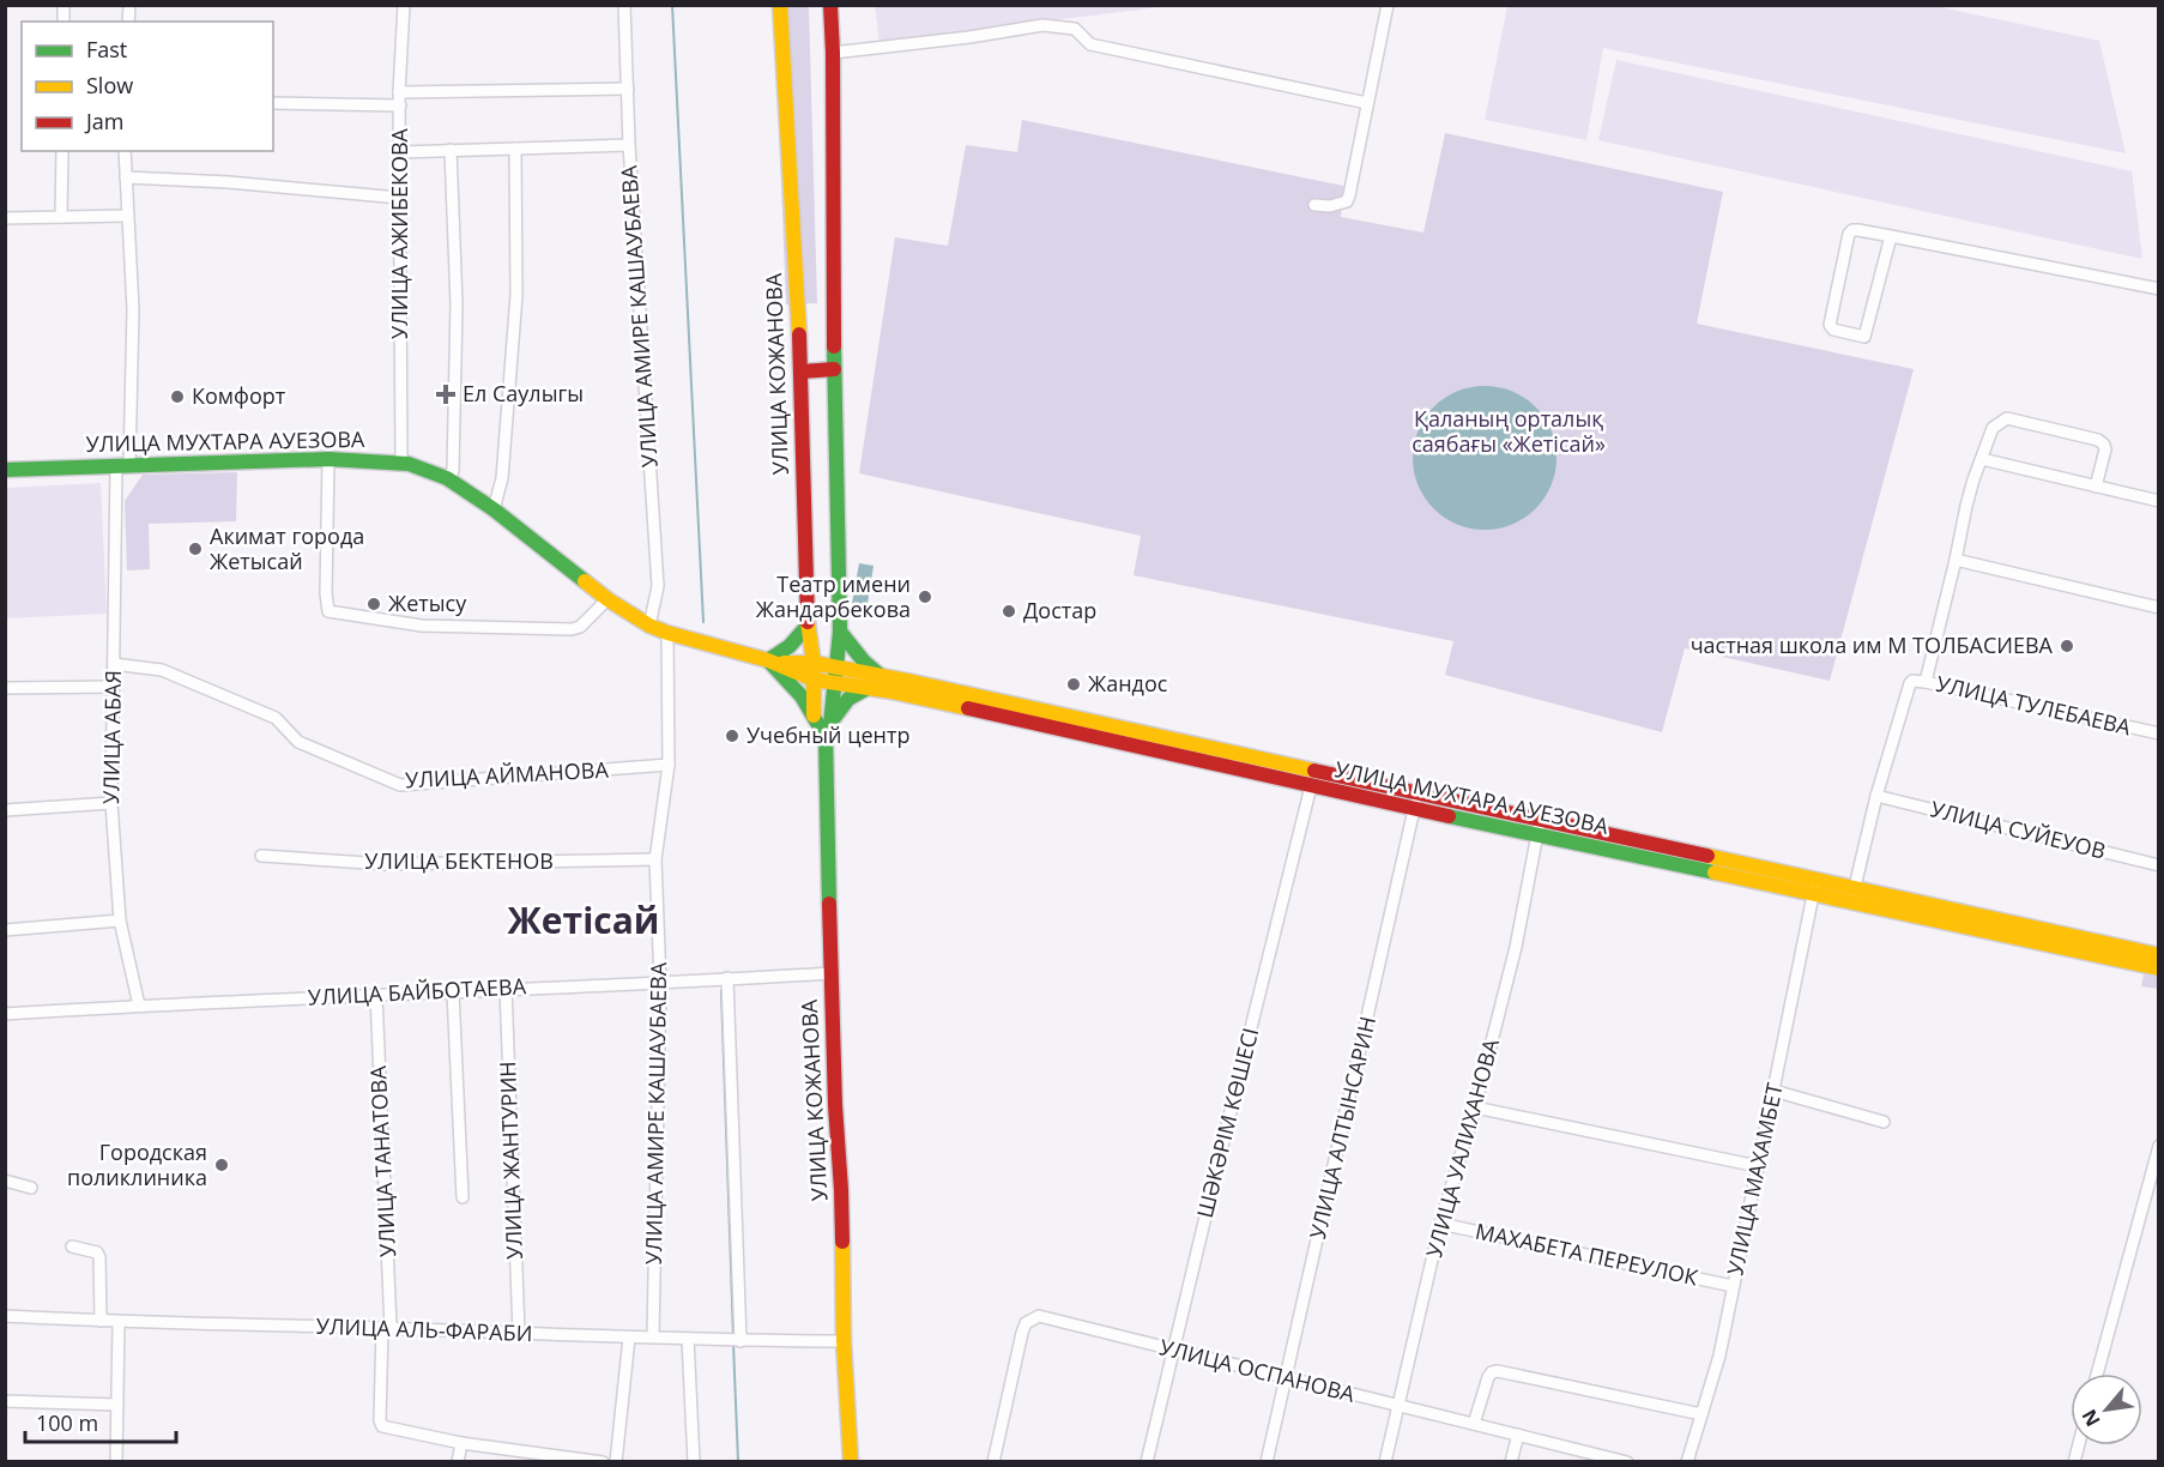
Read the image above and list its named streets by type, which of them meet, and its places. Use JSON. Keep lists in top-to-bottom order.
{
  "streets": {
    "main road": ["УЛИЦА КОЖАНОВА", "УЛИЦА МУХТАРА АУЕЗОВА"],
    "street": [
      "УЛИЦА АЖИБЕКОВА",
      "УЛИЦА АМИРЕ КАШАУБАЕВА",
      "УЛИЦА ТУЛЕБАЕВА",
      "УЛИЦА АБАЯ",
      "УЛИЦА АЙМАНОВА",
      "УЛИЦА СУЙЕУОВ",
      "УЛИЦА БЕКТЕНОВ",
      "УЛИЦА БАЙБОТАЕВА",
      "ШӘКӘРІМ КӨШЕСІ",
      "УЛИЦА АЛТЫНСАРИН",
      "УЛИЦА УАЛИХАНОВА",
      "УЛИЦА ЖАНТУРИН",
      "УЛИЦА ТАНАТОВА",
      "УЛИЦА МАХАМБЕТ",
      "МАХАБЕТА ПЕРЕУЛОК",
      "УЛИЦА АЛЬ-ФАРАБИ",
      "УЛИЦА ОСПАНОВА"
    ]
  },
  "crossings": [
    ["УЛИЦА АЖИБЕКОВА", "УЛИЦА МУХТАРА АУЕЗОВА"],
    ["УЛИЦА АМИРЕ КАШАУБАЕВА", "УЛИЦА МУХТАРА АУЕЗОВА"],
    ["УЛИЦА АМИРЕ КАШАУБАЕВА", "УЛИЦА АЙМАНОВА"],
    ["УЛИЦА АМИРЕ КАШАУБАЕВА", "УЛИЦА БЕКТЕНОВ"],
    ["УЛИЦА АМИРЕ КАШАУБАЕВА", "УЛИЦА БАЙБОТАЕВА"],
    ["УЛИЦА АМИРЕ КАШАУБАЕВА", "УЛИЦА АЛЬ-ФАРАБИ"],
    ["УЛИЦА КОЖАНОВА", "УЛИЦА МУХТАРА АУЕЗОВА"],
    ["УЛИЦА КОЖАНОВА", "УЛИЦА БАЙБОТАЕВА"],
    ["УЛИЦА КОЖАНОВА", "УЛИЦА АЛЬ-ФАРАБИ"],
    ["УЛИЦА МУХТАРА АУЕЗОВА", "УЛИЦА АБАЯ"],
    ["УЛИЦА МУХТАРА АУЕЗОВА", "ШӘКӘРІМ КӨШЕСІ"],
    ["УЛИЦА МУХТАРА АУЕЗОВА", "УЛИЦА АЛТЫНСАРИН"],
    ["УЛИЦА МУХТАРА АУЕЗОВА", "УЛИЦА УАЛИХАНОВА"],
    ["УЛИЦА МУХТАРА АУЕЗОВА", "УЛИЦА МАХАМБЕТ"],
    ["УЛИЦА ТУЛЕБАЕВА", "УЛИЦА СУЙЕУОВ"],
    ["УЛИЦА АБАЯ", "УЛИЦА АЙМАНОВА"],
    ["УЛИЦА АБАЯ", "УЛИЦА БАЙБОТАЕВА"],
    ["УЛИЦА БАЙБОТАЕВА", "УЛИЦА ЖАНТУРИН"],
    ["УЛИЦА БАЙБОТАЕВА", "УЛИЦА ТАНАТОВА"],
    ["ШӘКӘРІМ КӨШЕСІ", "УЛИЦА ОСПАНОВА"],
    ["УЛИЦА АЛТЫНСАРИН", "УЛИЦА ОСПАНОВА"],
    ["УЛИЦА УАЛИХАНОВА", "МАХАБЕТА ПЕРЕУЛОК"],
    ["УЛИЦА УАЛИХАНОВА", "УЛИЦА ОСПАНОВА"],
    ["УЛИЦА ЖАНТУРИН", "УЛИЦА АЛЬ-ФАРАБИ"],
    ["УЛИЦА ТАНАТОВА", "УЛИЦА АЛЬ-ФАРАБИ"],
    ["УЛИЦА МАХАМБЕТ", "МАХАБЕТА ПЕРЕУЛОК"]
  ],
  "districts": ["Жетісай"],
  "parks": ["Қаланың орталық саябағы «Жетісай»"],
  "places": {
    "health": ["Ел Саулыгы"],
    "other": [
      "Комфорт",
      "Акимат города Жетысай",
      "Театр имени Жандарбекова",
      "Жетысу",
      "Достар",
      "частная школа им М ТОЛБАСИЕВА",
      "Жандос",
      "Учебный центр",
      "Городская поликлиника"
    ]
  },
  "legend": ["Fast", "Slow", "Jam"],
  "scale_bar": "100 m",
  "north": "bottom left"
}
